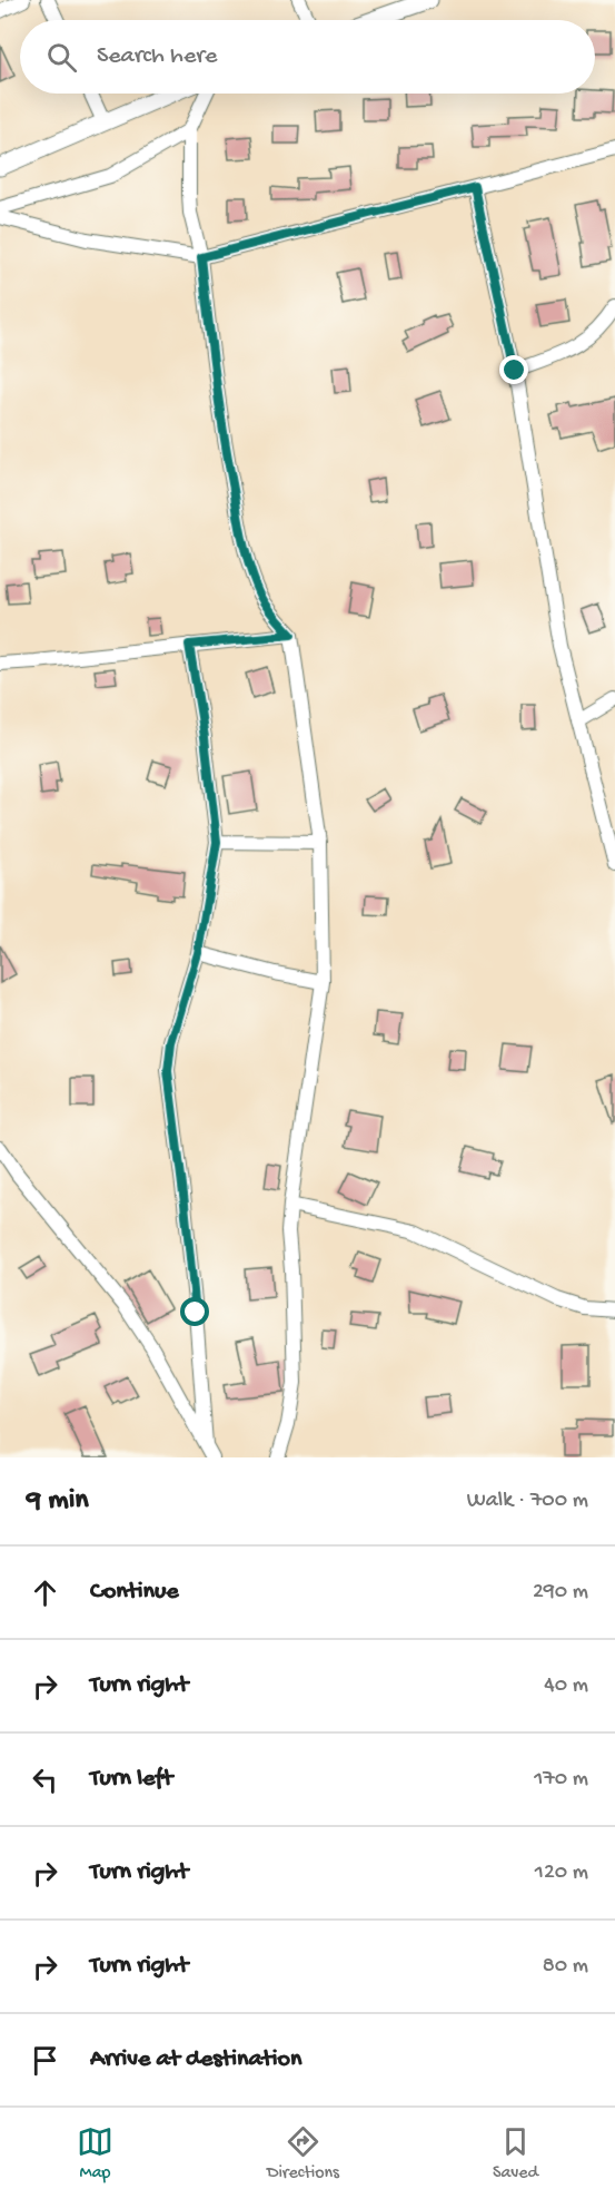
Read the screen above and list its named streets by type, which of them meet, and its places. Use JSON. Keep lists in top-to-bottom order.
{
  "page": {
    "search": "Search here",
    "heading": ["9 min", "Walk · 700 m"],
    "list": [
      ["Continue", "290 m"],
      ["Turn right", "40 m"],
      ["Turn left", "170 m"],
      ["Turn right", "120 m"],
      ["Turn right", "80 m"],
      "Arrive at destination"
    ],
    "nav": ["Map", "Directions", "Saved"]
  }
}
